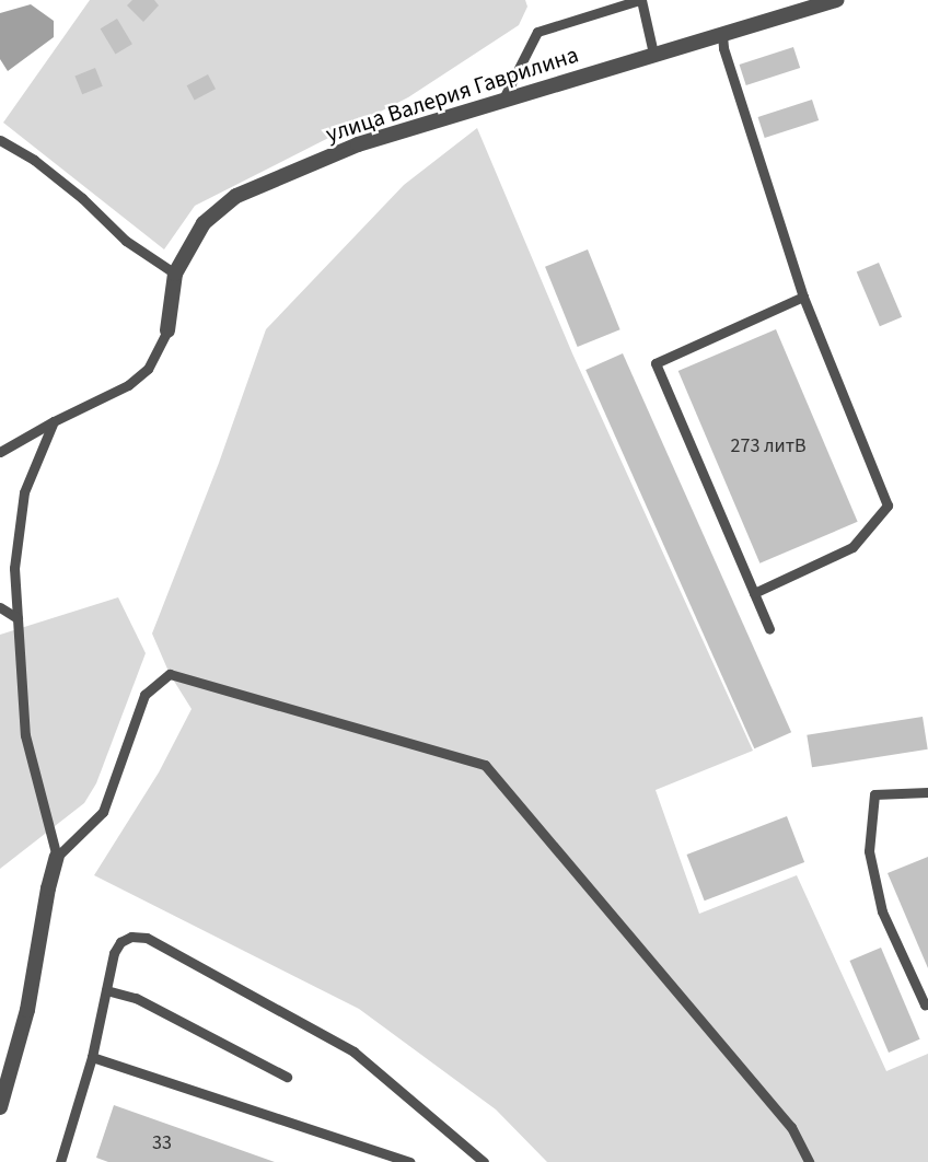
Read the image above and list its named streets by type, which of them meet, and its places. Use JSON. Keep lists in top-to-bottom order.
{
  "streets": {
    "street": ["улица Валерия Гаврилина"]
  },
  "house_numbers": ["273 литВ", "33"]
}
